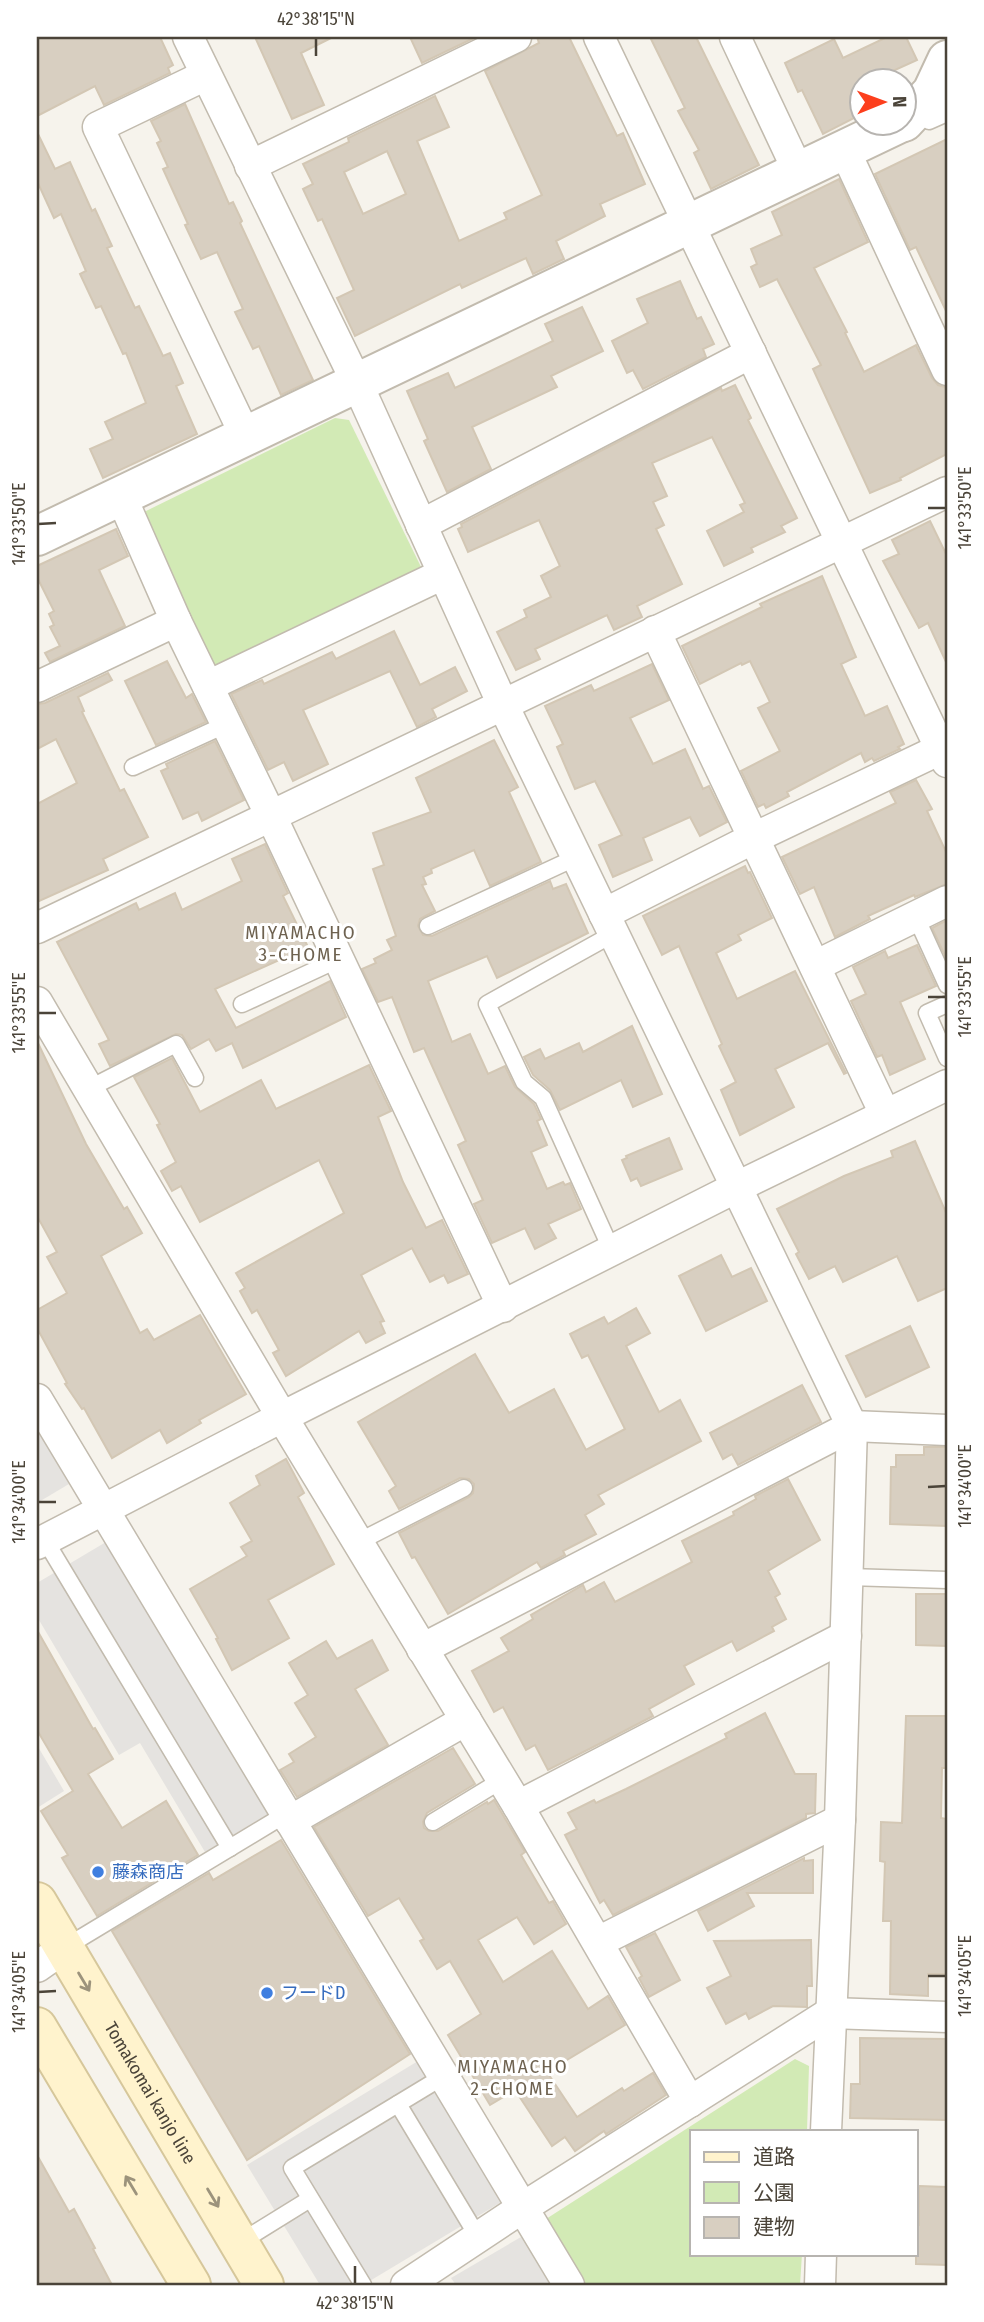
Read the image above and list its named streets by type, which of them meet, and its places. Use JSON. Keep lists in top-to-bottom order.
{
  "streets": {
    "main road": ["Tomakomai kanjo line"]
  },
  "districts": ["MIYAMACHO 3-CHOME", "MIYAMACHO 2-CHOME"],
  "places": ["藤森商店", "フードD"],
  "legend": ["道路", "公園", "建物"],
  "north": "right",
  "coordinates": [
    "42°38'15\"N",
    "141°33'50\"E",
    "141°33'55\"E",
    "141°34'00\"E",
    "141°34'05\"E"
  ]
}
